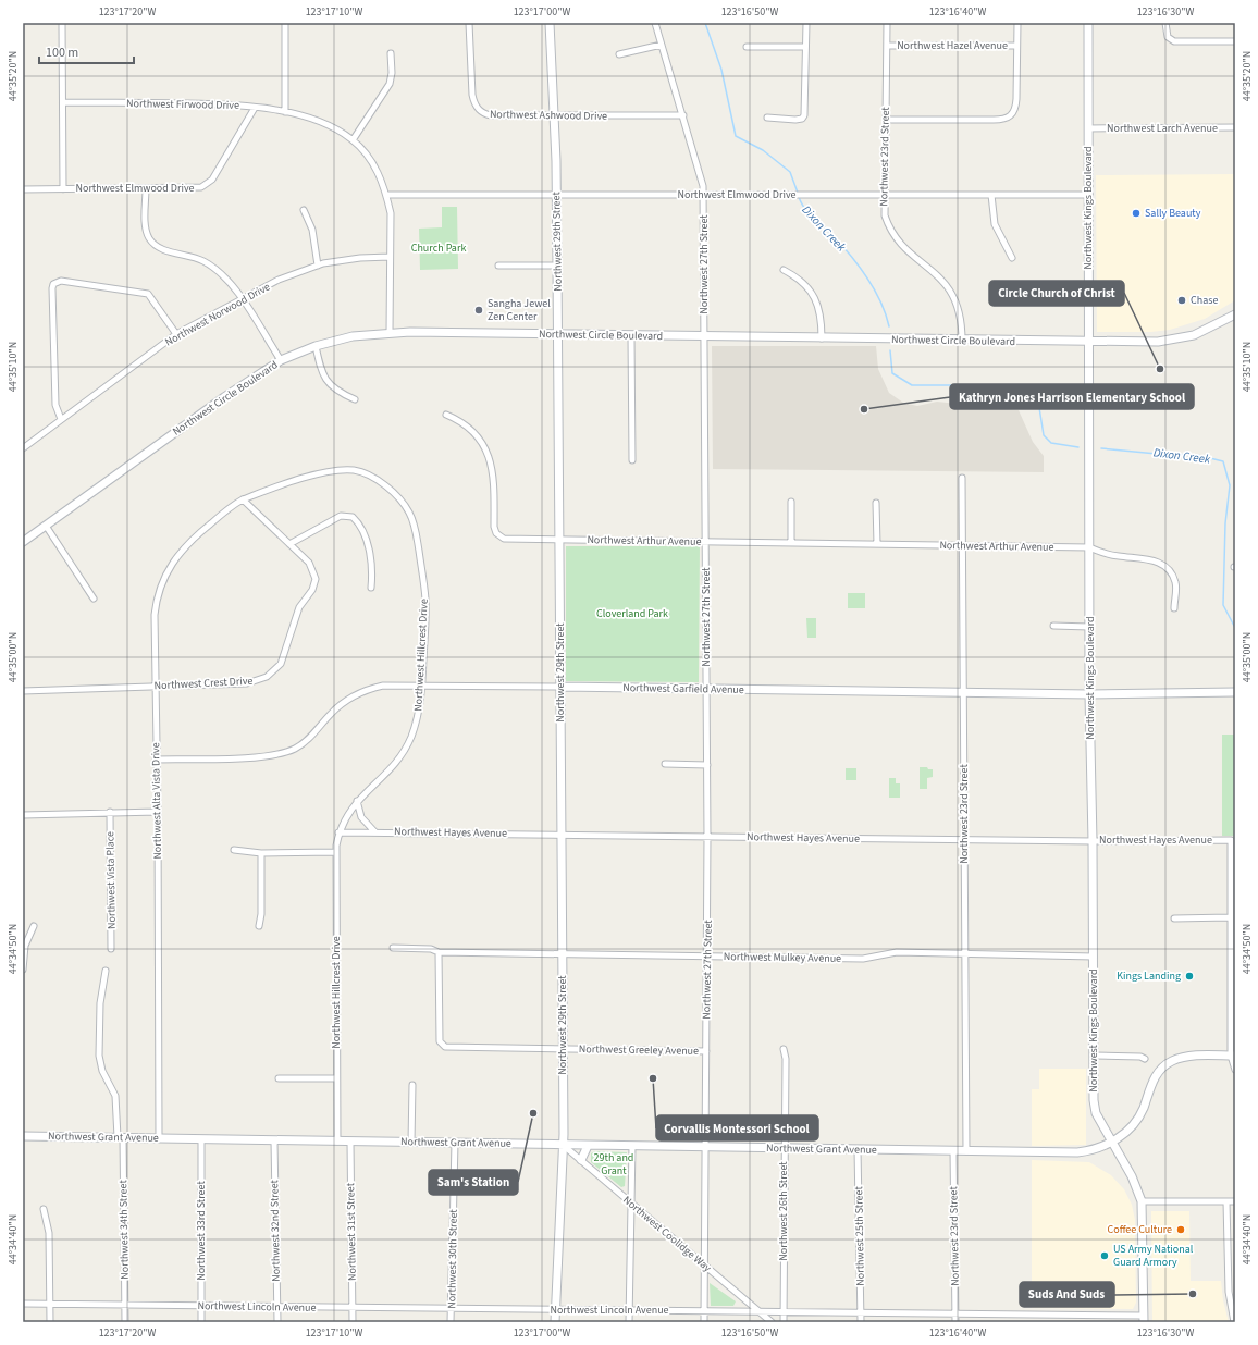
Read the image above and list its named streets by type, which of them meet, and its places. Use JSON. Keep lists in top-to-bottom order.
{
  "streets": {
    "street": [
      "Northwest Hazel Avenue",
      "Northwest Firwood Drive",
      "Northwest Ashwood Drive",
      "Northwest Larch Avenue",
      "Northwest 23rd Street",
      "Northwest Elmwood Drive",
      "Northwest Kings Boulevard",
      "Northwest 29th Street",
      "Northwest 27th Street",
      "Northwest Norwood Drive",
      "Northwest Circle Boulevard",
      "Northwest Arthur Avenue",
      "Northwest Hillcrest Drive",
      "Northwest Crest Drive",
      "Northwest Garfield Avenue",
      "Northwest Alta Vista Drive",
      "Northwest Hayes Avenue",
      "Northwest Vista Place",
      "Northwest Mulkey Avenue",
      "Northwest Greeley Avenue",
      "Northwest Grant Avenue",
      "Northwest 26th Street",
      "Northwest 34th Street",
      "Northwest 33rd Street",
      "Northwest 32nd Street",
      "Northwest 31st Street",
      "Northwest Coolidge Way",
      "Northwest 25th Street",
      "Northwest 30th Street",
      "Northwest Lincoln Avenue"
    ]
  },
  "crossings": [
    ["Northwest Hazel Avenue", "Northwest 23rd Street"],
    ["Northwest Firwood Drive", "Northwest Elmwood Drive"],
    ["Northwest Firwood Drive", "Northwest Norwood Drive"],
    ["Northwest Firwood Drive", "Northwest Circle Boulevard"],
    ["Northwest Ashwood Drive", "Northwest 29th Street"],
    ["Northwest Ashwood Drive", "Northwest 27th Street"],
    ["Northwest Larch Avenue", "Northwest Kings Boulevard"],
    ["Northwest 23rd Street", "Northwest Elmwood Drive"],
    ["Northwest 23rd Street", "Northwest Circle Boulevard"],
    ["Northwest 23rd Street", "Northwest Arthur Avenue"],
    ["Northwest 23rd Street", "Northwest Garfield Avenue"],
    ["Northwest 23rd Street", "Northwest Hayes Avenue"],
    ["Northwest 23rd Street", "Northwest Mulkey Avenue"],
    ["Northwest 23rd Street", "Northwest Grant Avenue"],
    ["Northwest 23rd Street", "Northwest Lincoln Avenue"],
    ["Northwest Elmwood Drive", "Northwest Kings Boulevard"],
    ["Northwest Elmwood Drive", "Northwest 29th Street"],
    ["Northwest Elmwood Drive", "Northwest 27th Street"],
    ["Northwest Kings Boulevard", "Northwest Circle Boulevard"],
    ["Northwest Kings Boulevard", "Northwest Arthur Avenue"],
    ["Northwest Kings Boulevard", "Northwest Garfield Avenue"],
    ["Northwest Kings Boulevard", "Northwest Hayes Avenue"],
    ["Northwest Kings Boulevard", "Northwest Mulkey Avenue"],
    ["Northwest Kings Boulevard", "Northwest Grant Avenue"],
    ["Northwest Kings Boulevard", "Northwest Lincoln Avenue"],
    ["Northwest 29th Street", "Northwest Circle Boulevard"],
    ["Northwest 29th Street", "Northwest Arthur Avenue"],
    ["Northwest 29th Street", "Northwest Garfield Avenue"],
    ["Northwest 29th Street", "Northwest Hayes Avenue"],
    ["Northwest 29th Street", "Northwest Mulkey Avenue"],
    ["Northwest 29th Street", "Northwest Greeley Avenue"],
    ["Northwest 29th Street", "Northwest Grant Avenue"],
    ["Northwest 29th Street", "Northwest Coolidge Way"],
    ["Northwest 29th Street", "Northwest Lincoln Avenue"],
    ["Northwest 27th Street", "Northwest Circle Boulevard"],
    ["Northwest 27th Street", "Northwest Arthur Avenue"],
    ["Northwest 27th Street", "Northwest Garfield Avenue"],
    ["Northwest 27th Street", "Northwest Hayes Avenue"],
    ["Northwest 27th Street", "Northwest Mulkey Avenue"],
    ["Northwest 27th Street", "Northwest Greeley Avenue"],
    ["Northwest 27th Street", "Northwest Grant Avenue"],
    ["Northwest 27th Street", "Northwest Coolidge Way"],
    ["Northwest 27th Street", "Northwest Lincoln Avenue"],
    ["Northwest Hillcrest Drive", "Northwest Crest Drive"],
    ["Northwest Hillcrest Drive", "Northwest Garfield Avenue"],
    ["Northwest Hillcrest Drive", "Northwest Alta Vista Drive"],
    ["Northwest Hillcrest Drive", "Northwest Hayes Avenue"],
    ["Northwest Hillcrest Drive", "Northwest Grant Avenue"],
    ["Northwest Crest Drive", "Northwest Alta Vista Drive"],
    ["Northwest Garfield Avenue", "Northwest Alta Vista Drive"],
    ["Northwest Alta Vista Drive", "Northwest Grant Avenue"],
    ["Northwest Mulkey Avenue", "Northwest Greeley Avenue"],
    ["Northwest Grant Avenue", "Northwest 26th Street"],
    ["Northwest Grant Avenue", "Northwest 34th Street"],
    ["Northwest Grant Avenue", "Northwest 33rd Street"],
    ["Northwest Grant Avenue", "Northwest 32nd Street"],
    ["Northwest Grant Avenue", "Northwest 31st Street"],
    ["Northwest Grant Avenue", "Northwest Coolidge Way"],
    ["Northwest Grant Avenue", "Northwest 25th Street"],
    ["Northwest Grant Avenue", "Northwest 30th Street"],
    ["Northwest 26th Street", "Northwest Lincoln Avenue"],
    ["Northwest 34th Street", "Northwest Lincoln Avenue"],
    ["Northwest 33rd Street", "Northwest Lincoln Avenue"],
    ["Northwest 32nd Street", "Northwest Lincoln Avenue"],
    ["Northwest 31st Street", "Northwest Lincoln Avenue"],
    ["Northwest Coolidge Way", "Northwest Lincoln Avenue"],
    ["Northwest 25th Street", "Northwest Lincoln Avenue"],
    ["Northwest 30th Street", "Northwest Lincoln Avenue"]
  ],
  "water": ["Dixon Creek"],
  "parks": ["Church Park", "Cloverland Park", "29th and Grant"],
  "places": [
    "Sally Beauty",
    "Chase",
    "Sangha Jewel Zen Center",
    "Circle Church of Christ",
    "Kathryn Jones Harrison Elementary School",
    "Kings Landing",
    "Corvallis Montessori School",
    "Sam's Station",
    "Coffee Culture",
    "US Army National Guard Armory",
    "Suds And Suds"
  ],
  "scale_bar": "100 m",
  "coordinates": [
    "123°17'20\"W",
    "123°17'10\"W",
    "123°17'00\"W",
    "123°16'50\"W",
    "123°16'40\"W",
    "123°16'30\"W",
    "44°35'20\"N",
    "44°35'10\"N",
    "44°35'00\"N",
    "44°34'50\"N",
    "44°34'40\"N"
  ]
}
